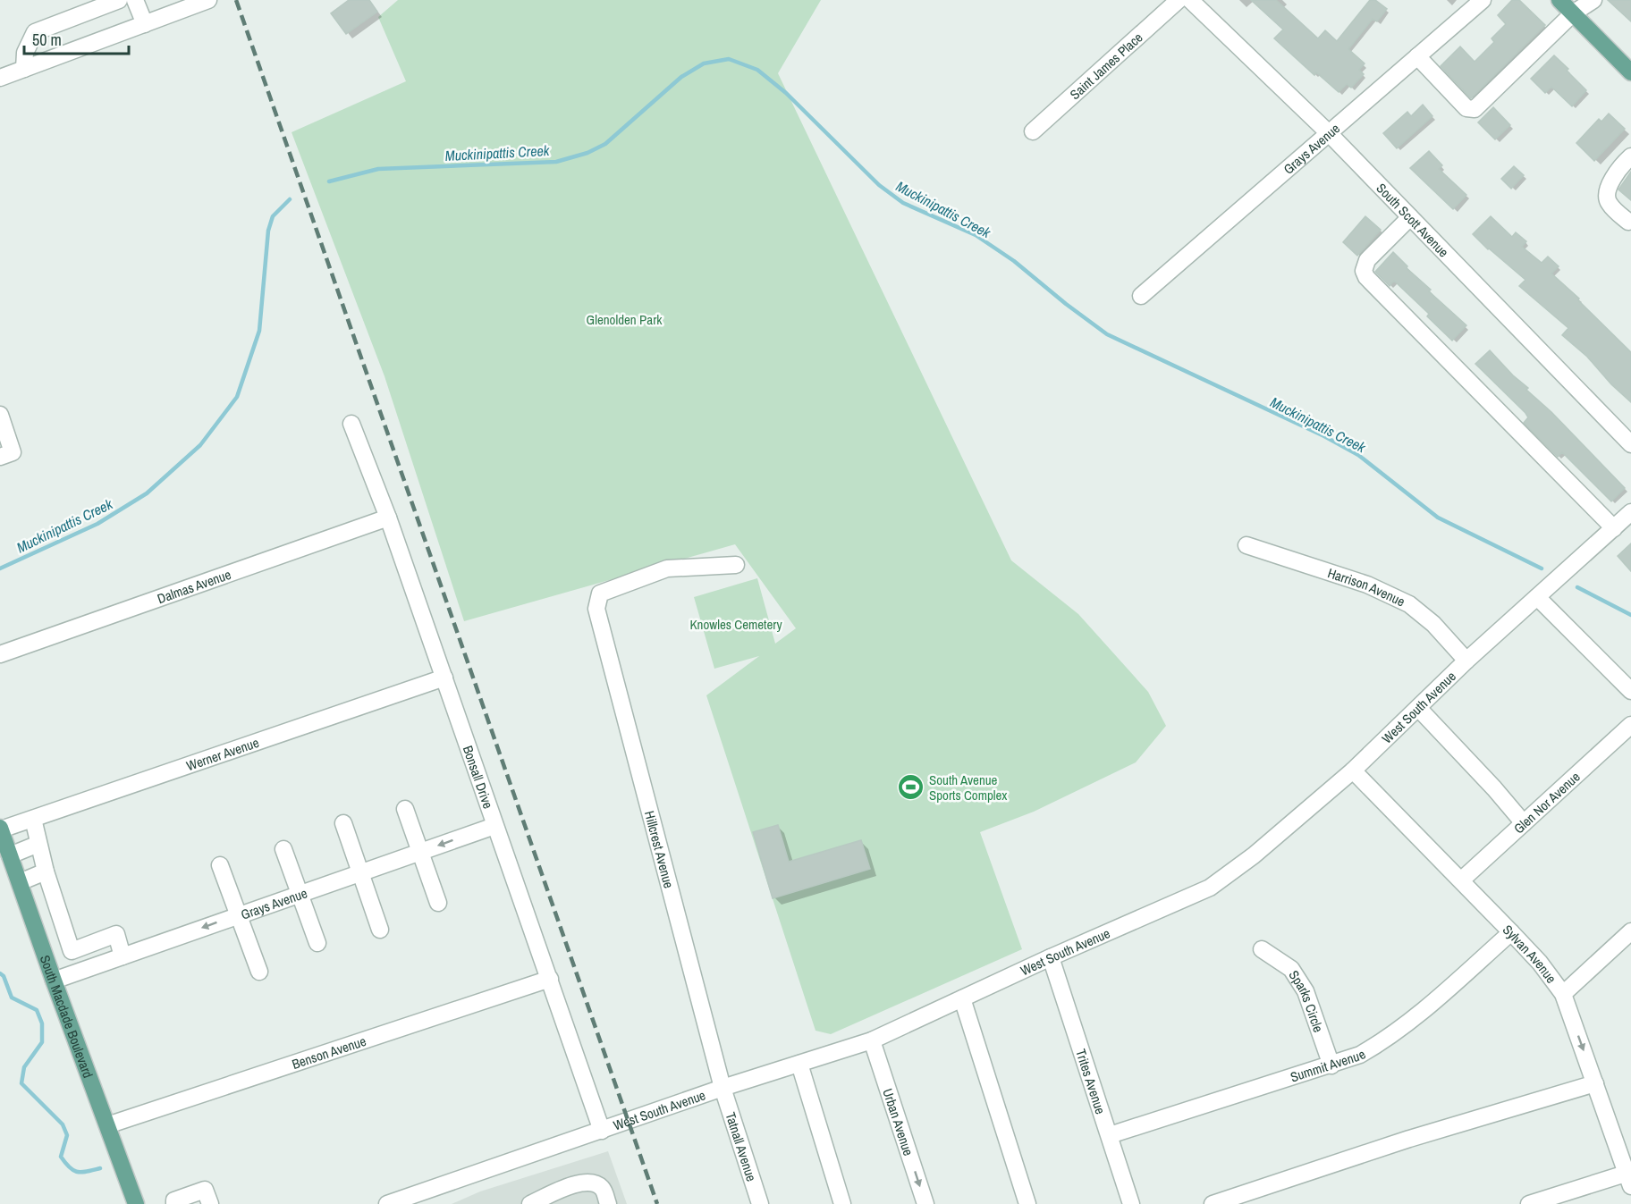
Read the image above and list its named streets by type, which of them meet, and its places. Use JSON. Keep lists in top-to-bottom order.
{
  "streets": {
    "main road": ["South Macdade Boulevard"],
    "street": [
      "Saint James Place",
      "Grays Avenue",
      "South Scott Avenue",
      "Dalmas Avenue",
      "Harrison Avenue",
      "West South Avenue",
      "Werner Avenue",
      "Bonsall Drive",
      "Glen Nor Avenue",
      "Hillcrest Avenue",
      "Sylvan Avenue",
      "Sparks Circle",
      "Benson Avenue",
      "Summit Avenue",
      "Trites Avenue",
      "Urban Avenue",
      "Tatnall Avenue"
    ]
  },
  "crossings": [
    ["Grays Avenue", "South Scott Avenue"],
    ["Grays Avenue", "Bonsall Drive"],
    ["Grays Avenue", "South Macdade Boulevard"],
    ["Dalmas Avenue", "Bonsall Drive"],
    ["Harrison Avenue", "West South Avenue"],
    ["West South Avenue", "Bonsall Drive"],
    ["West South Avenue", "Hillcrest Avenue"],
    ["West South Avenue", "Sylvan Avenue"],
    ["West South Avenue", "Trites Avenue"],
    ["West South Avenue", "Urban Avenue"],
    ["West South Avenue", "Tatnall Avenue"],
    ["Werner Avenue", "Bonsall Drive"],
    ["Werner Avenue", "South Macdade Boulevard"],
    ["Bonsall Drive", "Benson Avenue"],
    ["Glen Nor Avenue", "Sylvan Avenue"],
    ["Hillcrest Avenue", "Tatnall Avenue"],
    ["Sylvan Avenue", "Summit Avenue"],
    ["Sparks Circle", "Summit Avenue"],
    ["South Macdade Boulevard", "Benson Avenue"],
    ["Summit Avenue", "Trites Avenue"]
  ],
  "water": ["Muckinipattis Creek"],
  "parks": ["Glenolden Park", "Knowles Cemetery"],
  "places": {
    "sports": ["South Avenue Sports Complex"]
  },
  "scale_bar": "50 m"
}
